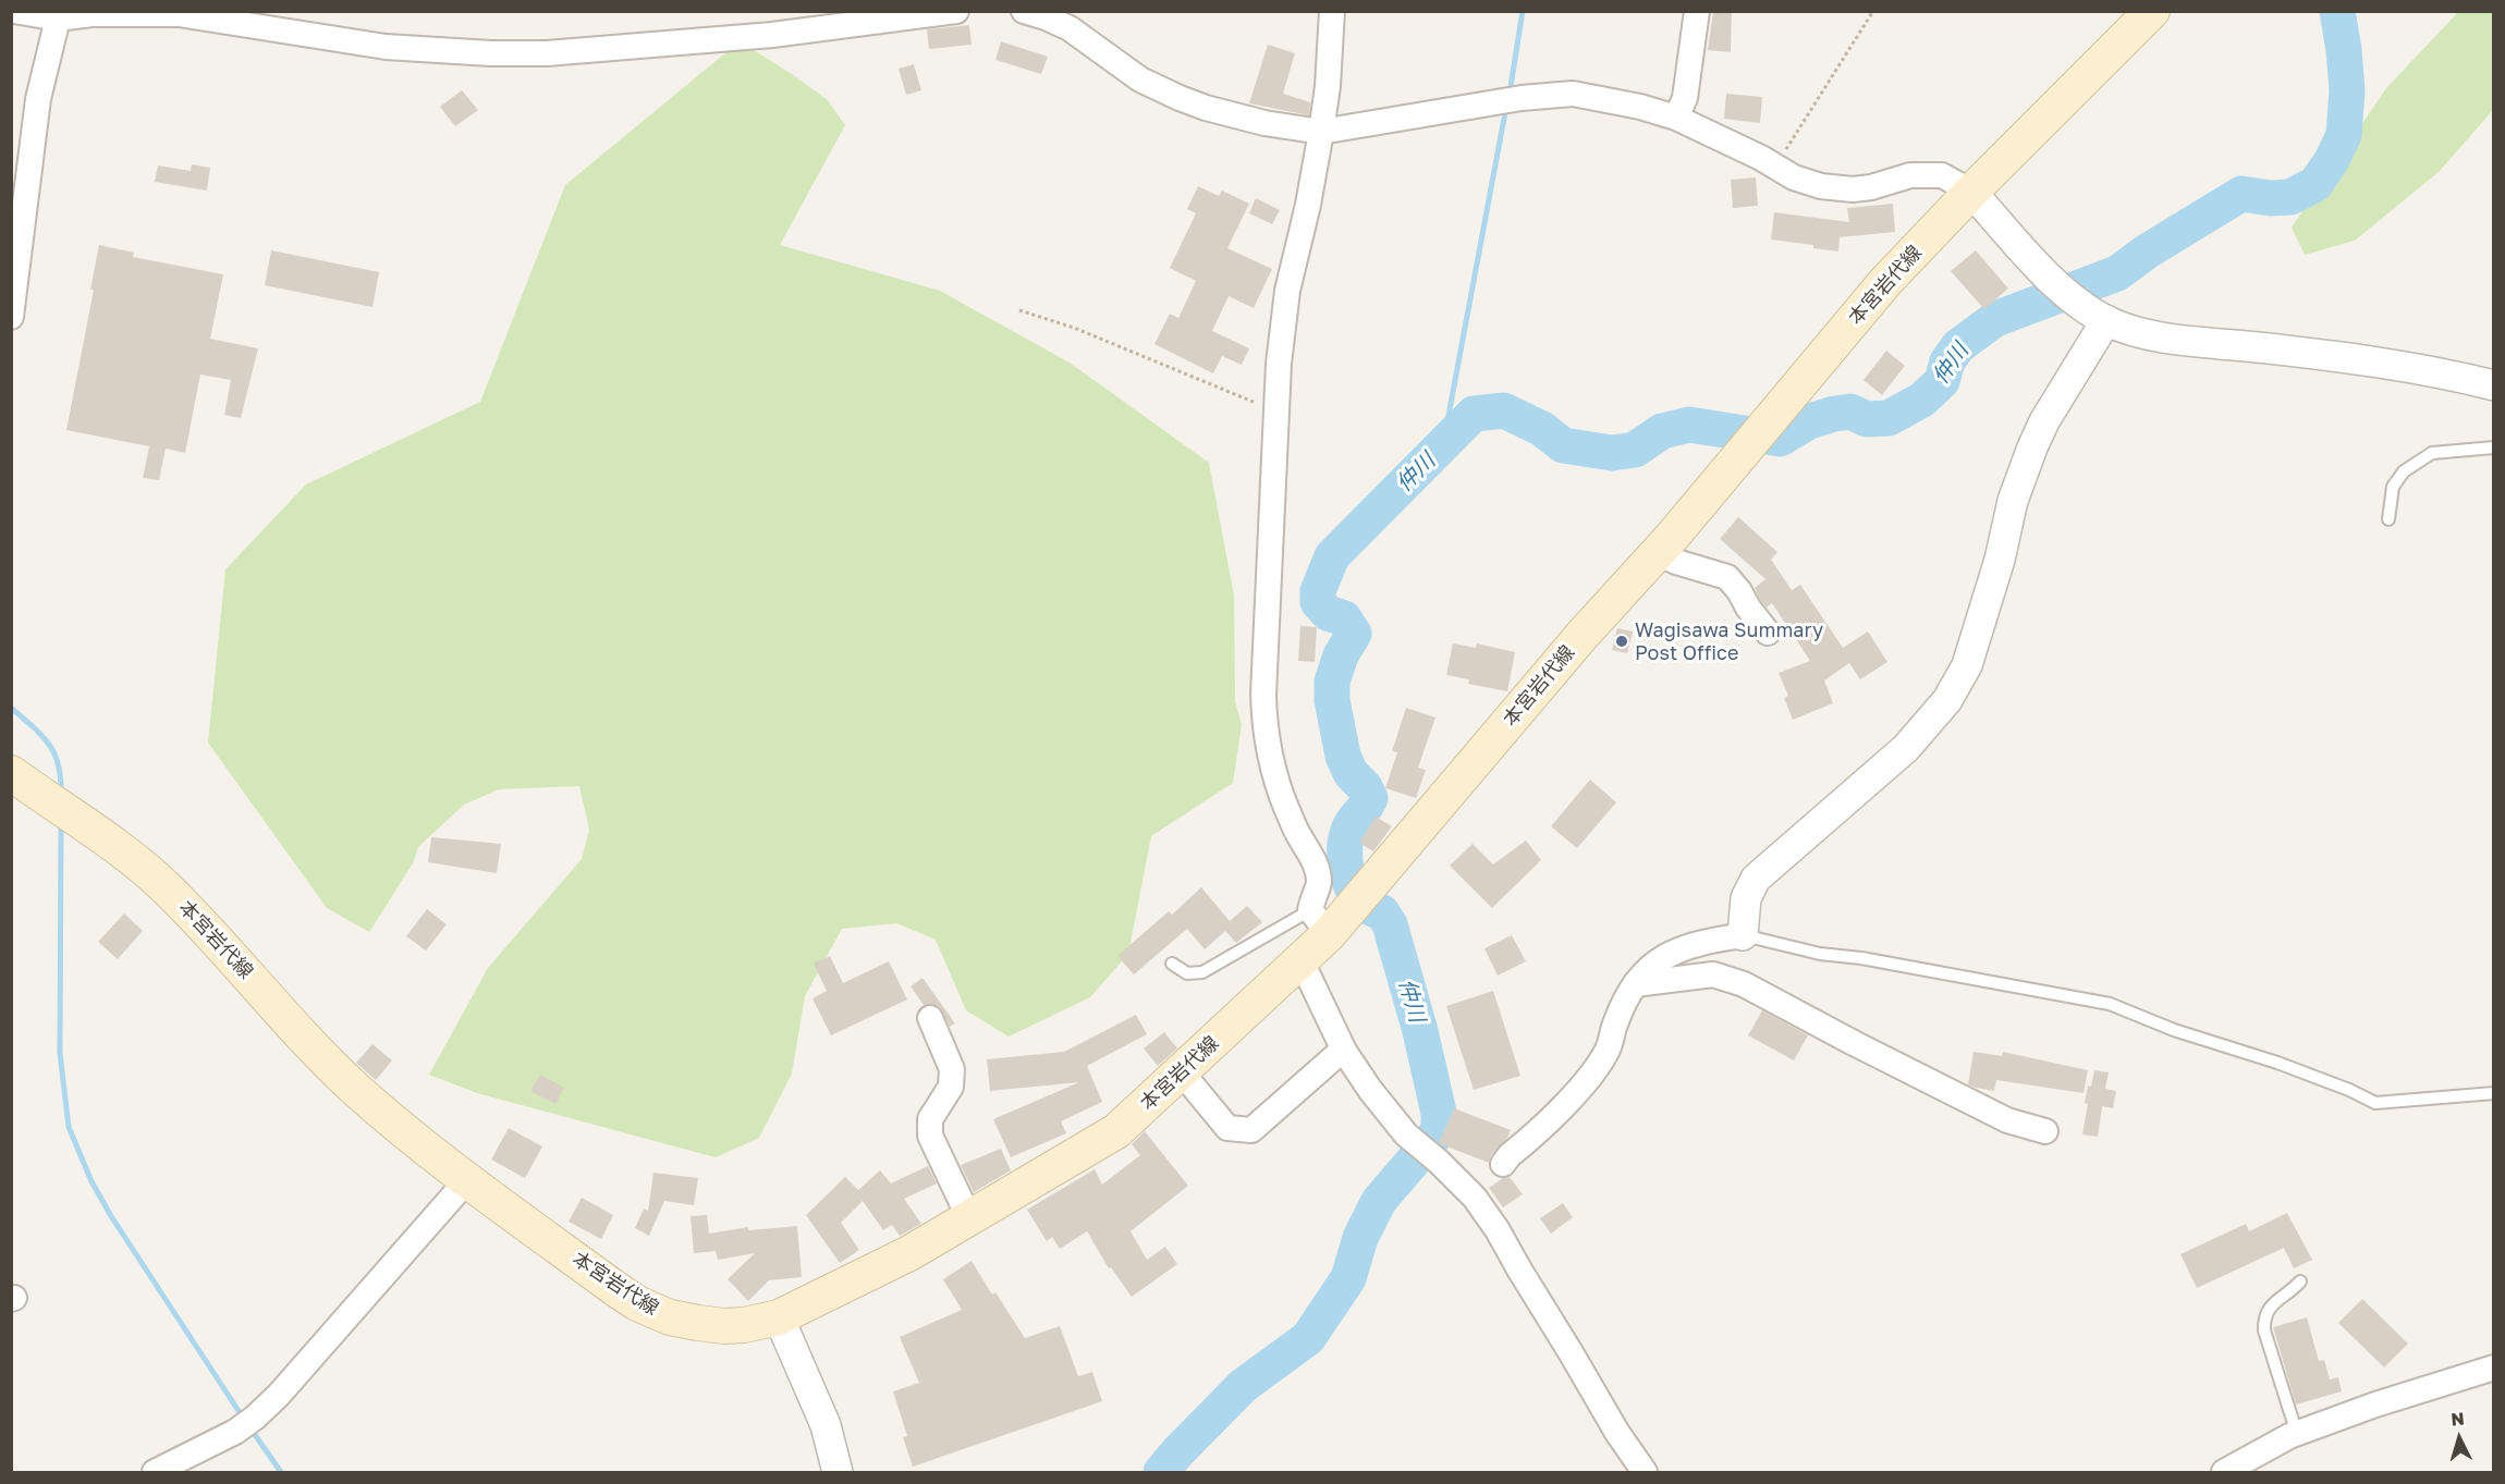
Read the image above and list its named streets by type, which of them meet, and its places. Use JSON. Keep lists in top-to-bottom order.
{
  "streets": {
    "main road": ["本宮岩代線"]
  },
  "water": ["仲川"],
  "places": ["Wagisawa Summary Post Office"],
  "north": "top"
}
